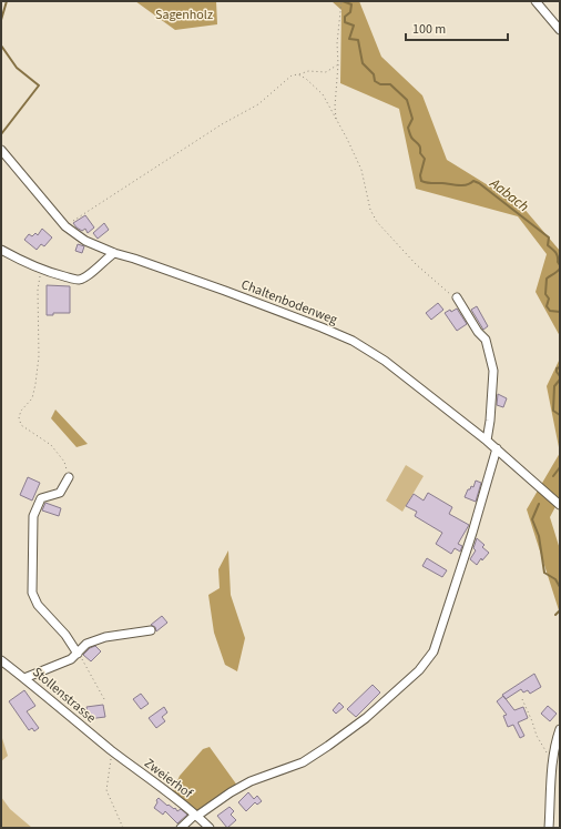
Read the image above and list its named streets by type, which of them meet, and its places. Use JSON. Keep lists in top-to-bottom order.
{
  "streets": {
    "street": ["Chaltenbodenweg", "Stollenstrasse", "Zweierhof"]
  },
  "crossings": [
    ["Stollenstrasse", "Zweierhof"]
  ],
  "water": ["Aabach"],
  "parks": ["Sagenholz"],
  "scale_bar": "100 m"
}
